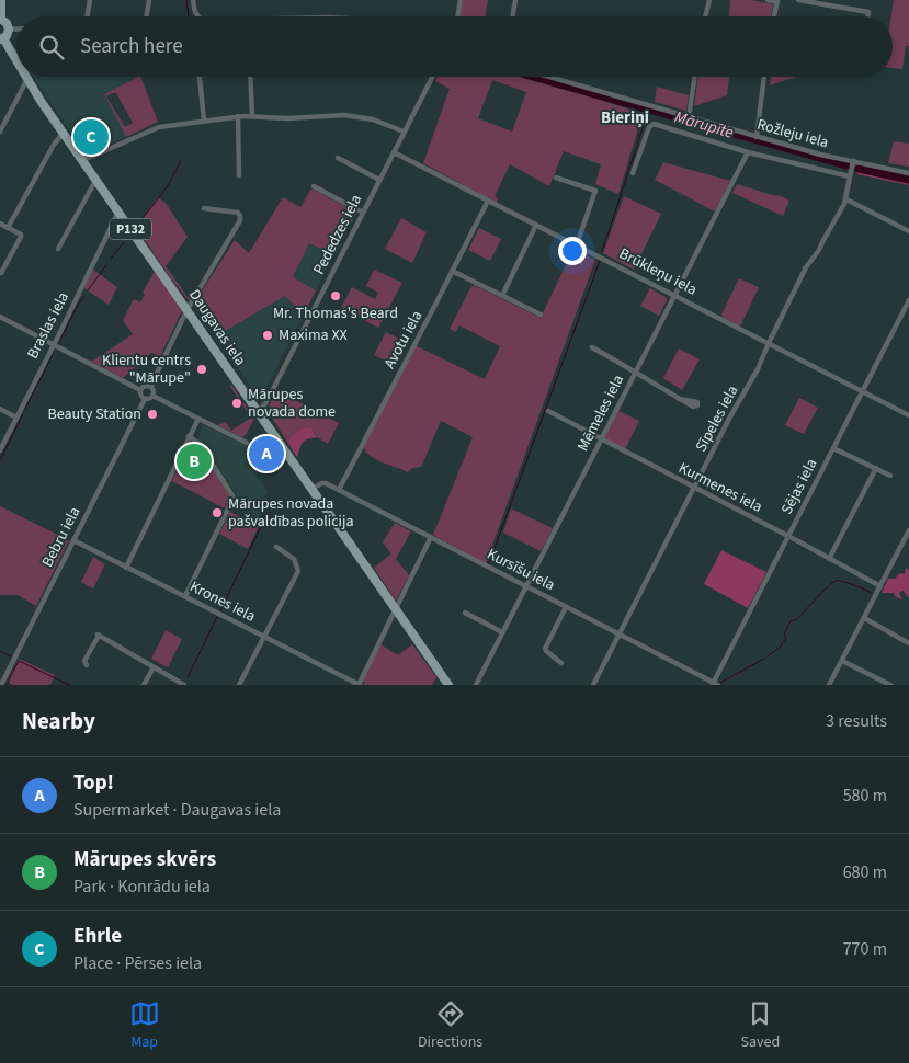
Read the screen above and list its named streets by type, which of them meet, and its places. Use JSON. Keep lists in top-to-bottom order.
{
  "streets": {
    "main road": ["P132", "Daugavas iela"],
    "street": [
      "Rožleju iela",
      "Pededzes iela",
      "Brūkleņu iela",
      "Braslas iela",
      "Avotu iela",
      "Mēmeles iela",
      "Sīpeles iela",
      "Sējas iela",
      "Kurmenes iela",
      "Bebru iela",
      "Kursīšu iela",
      "Krones iela"
    ]
  },
  "crossings": [
    ["Rožleju iela", "Sīpeles iela"],
    ["Pededzes iela", "Brūkleņu iela"],
    ["Pededzes iela", "Daugavas iela"],
    ["Brūkleņu iela", "Avotu iela"],
    ["Brūkleņu iela", "Mēmeles iela"],
    ["Brūkleņu iela", "Sīpeles iela"],
    ["Brūkleņu iela", "Sējas iela"],
    ["Braslas iela", "Daugavas iela"],
    ["Daugavas iela", "Kursīšu iela"],
    ["Avotu iela", "Kursīšu iela"],
    ["Mēmeles iela", "Kurmenes iela"],
    ["Mēmeles iela", "Kursīšu iela"],
    ["Sīpeles iela", "Kurmenes iela"],
    ["Sīpeles iela", "Kursīšu iela"],
    ["Sējas iela", "Kurmenes iela"],
    ["Sējas iela", "Kursīšu iela"],
    ["Bebru iela", "Krones iela"]
  ],
  "districts": ["Bieriņi"],
  "water": ["Mārupīte"],
  "places": [
    "Mr. Thomas's Beard",
    "Maxima XX",
    "Klientu centrs \"Mārupe\"",
    "Mārupes novada dome",
    "Beauty Station",
    "Mārupes novada pašvaldības policija"
  ],
  "page": {
    "search": "Search here",
    "pins": ["C", "A", "B"],
    "heading": ["Nearby", "3 results"],
    "list": [
      {
        "mark": "A",
        "name": "Top!",
        "note": "Supermarket · Daugavas iela",
        "value": "580 m"
      },
      {
        "mark": "B",
        "name": "Mārupes skvērs",
        "note": "Park · Konrādu iela",
        "value": "680 m"
      },
      {
        "mark": "C",
        "name": "Ehrle",
        "note": "Place · Pērses iela",
        "value": "770 m"
      }
    ],
    "nav": ["Map", "Directions", "Saved"]
  }
}
